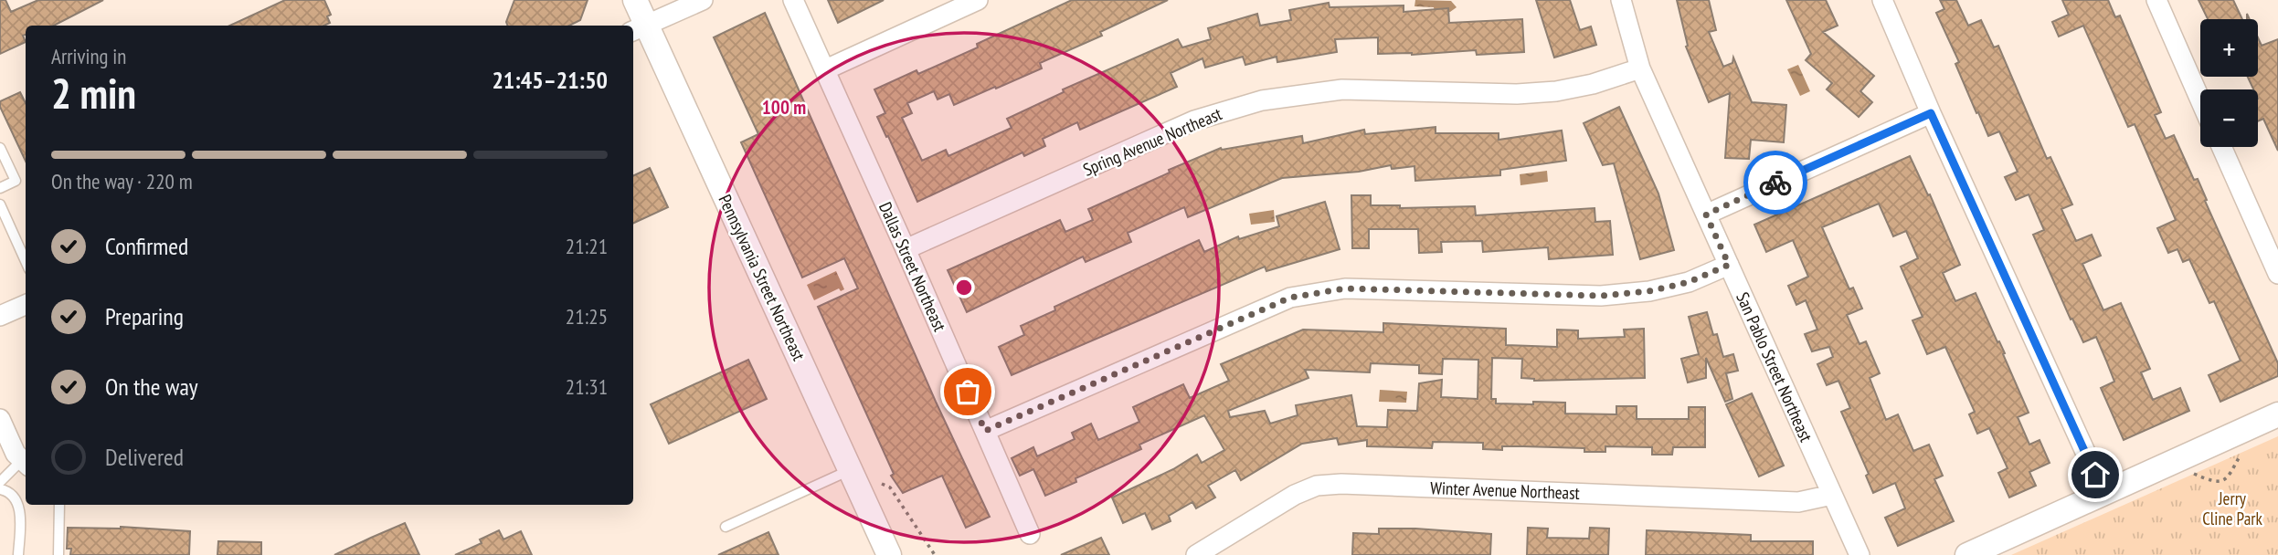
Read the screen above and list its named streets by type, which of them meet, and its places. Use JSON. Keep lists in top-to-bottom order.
{
  "streets": {
    "street": [
      "Spring Avenue Northeast",
      "Dallas Street Northeast",
      "Pennsylvania Street Northeast",
      "San Pablo Street Northeast",
      "Winter Avenue Northeast"
    ]
  },
  "crossings": [
    ["Spring Avenue Northeast", "Dallas Street Northeast"],
    ["Spring Avenue Northeast", "San Pablo Street Northeast"],
    ["San Pablo Street Northeast", "Winter Avenue Northeast"]
  ],
  "parks": ["Jerry Cline Park"],
  "page": {
    "map_buttons": ["+", "−"],
    "heading": ["2 min", "Arriving in", "21:45–21:50"],
    "bar": "On the way · 220 m",
    "list": [
      ["Confirmed", "21:21"],
      ["Preparing", "21:25"],
      ["On the way", "21:31"],
      "Delivered"
    ]
  },
  "rings": ["100 m"]
}
